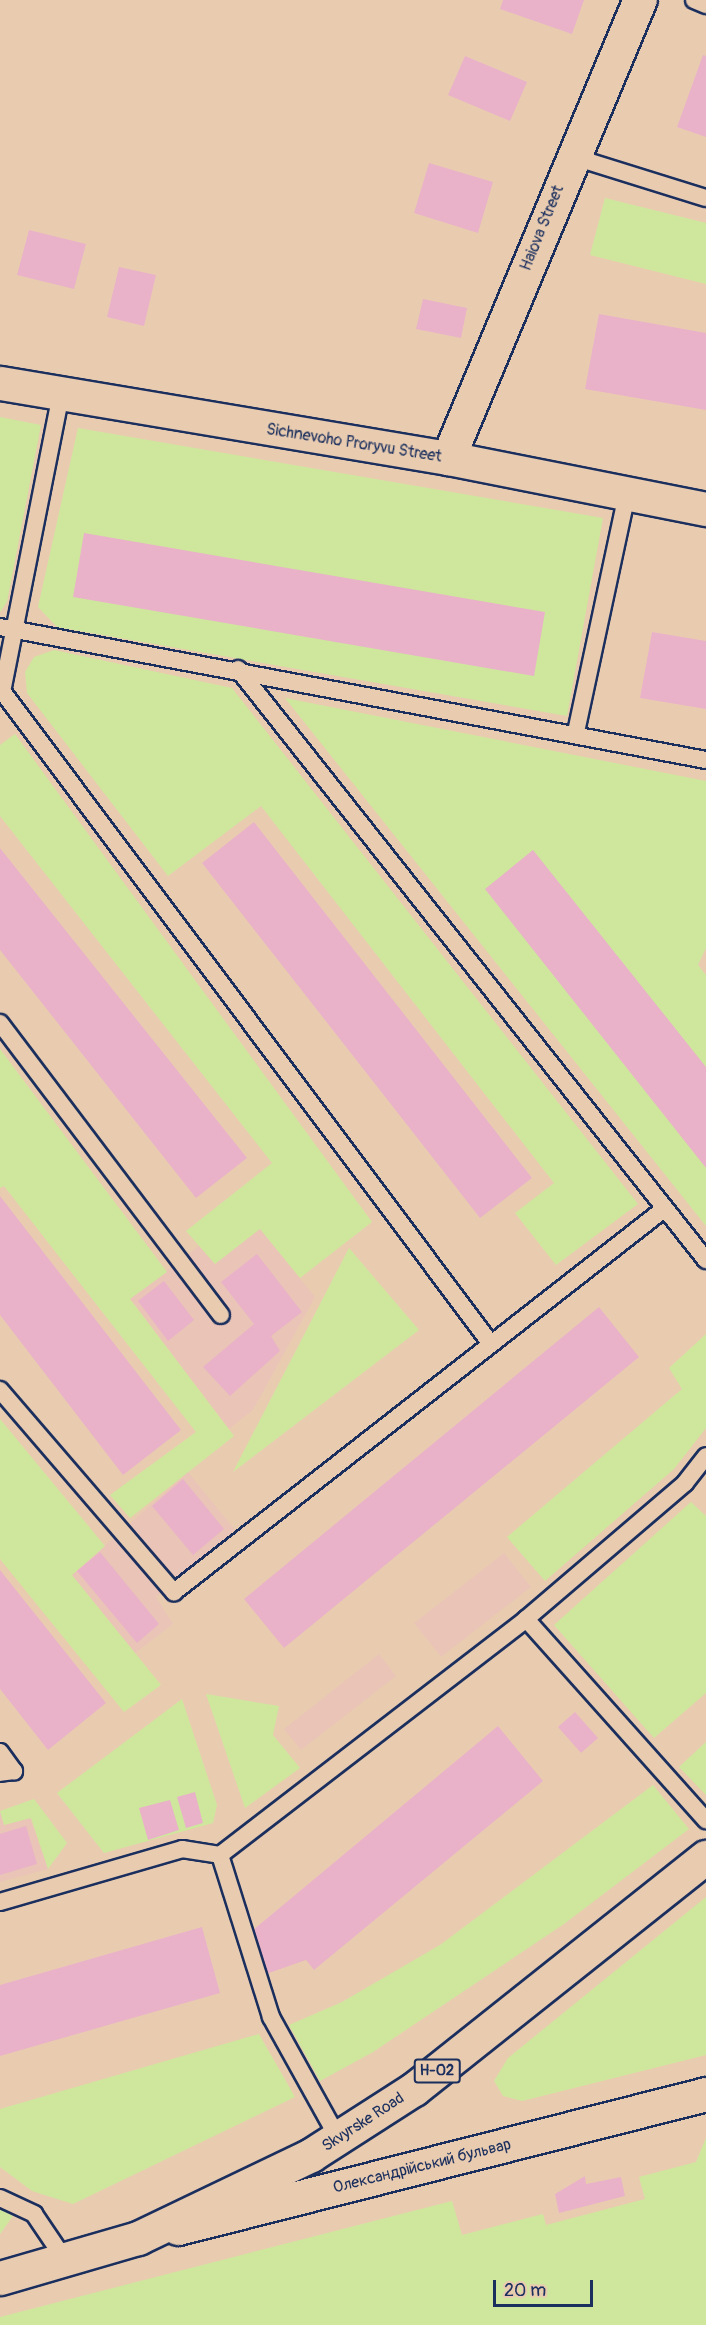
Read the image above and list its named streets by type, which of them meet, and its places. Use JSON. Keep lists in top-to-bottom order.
{
  "streets": {
    "main road": [
      "Haiova Street",
      "Sichnevoho Proryvu Street",
      "Н-02",
      "Skvyrske Road",
      "Олександрійський бульвар"
    ]
  },
  "crossings": [
    ["Haiova Street", "Sichnevoho Proryvu Street"],
    ["Skvyrske Road", "Олександрійський бульвар"]
  ],
  "scale_bar": "20 m"
}
